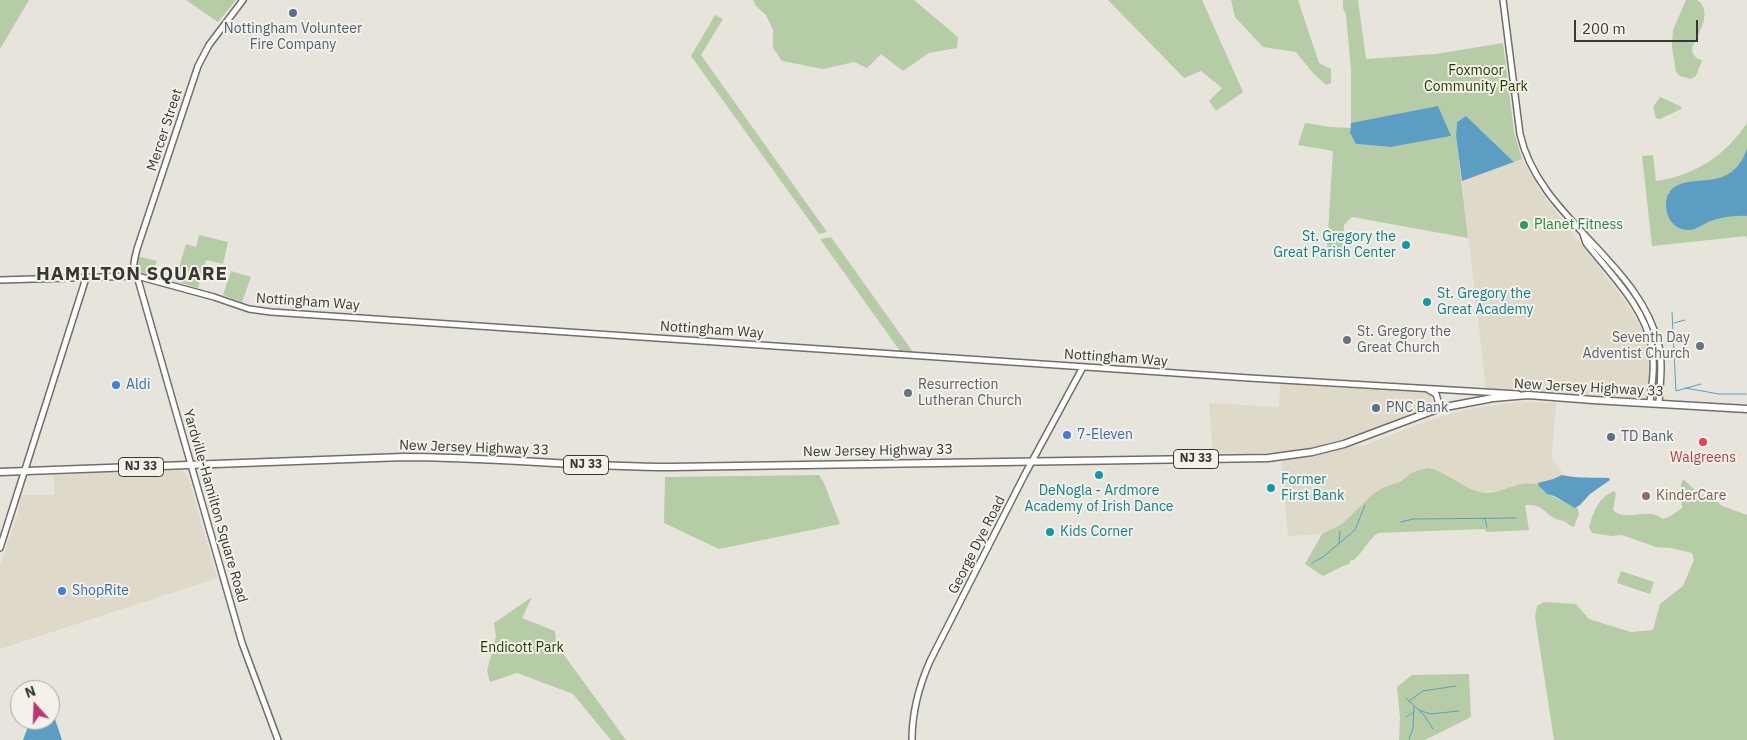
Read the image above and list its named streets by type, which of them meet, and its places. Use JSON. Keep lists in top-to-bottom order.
{
  "streets": {
    "main road": ["New Jersey Highway 33", "NJ 33"],
    "street": [
      "Mercer Street",
      "Nottingham Way",
      "Yardville-Hamilton Square Road",
      "George Dye Road"
    ]
  },
  "crossings": [
    ["Mercer Street", "Nottingham Way"],
    ["Mercer Street", "Yardville-Hamilton Square Road"],
    ["Nottingham Way", "New Jersey Highway 33"],
    ["Nottingham Way", "Yardville-Hamilton Square Road"],
    ["Nottingham Way", "George Dye Road"],
    ["New Jersey Highway 33", "Yardville-Hamilton Square Road"],
    ["New Jersey Highway 33", "George Dye Road"]
  ],
  "districts": ["HAMILTON SQUARE"],
  "parks": ["Foxmoor Community Park", "Endicott Park"],
  "places": [
    "Nottingham Volunteer Fire Company",
    "Planet Fitness",
    "St. Gregory the Great Parish Center",
    "St. Gregory the Great Academy",
    "St. Gregory the Great Church",
    "Seventh Day Adventist Church",
    "Aldi",
    "Resurrection Lutheran Church",
    "PNC Bank",
    "7-Eleven",
    "TD Bank",
    "Walgreens",
    "DeNogla - Ardmore Academy of Irish Dance",
    "Former First Bank",
    "KinderCare",
    "Kids Corner",
    "ShopRite"
  ],
  "scale_bar": "200 m",
  "north": "top"
}
